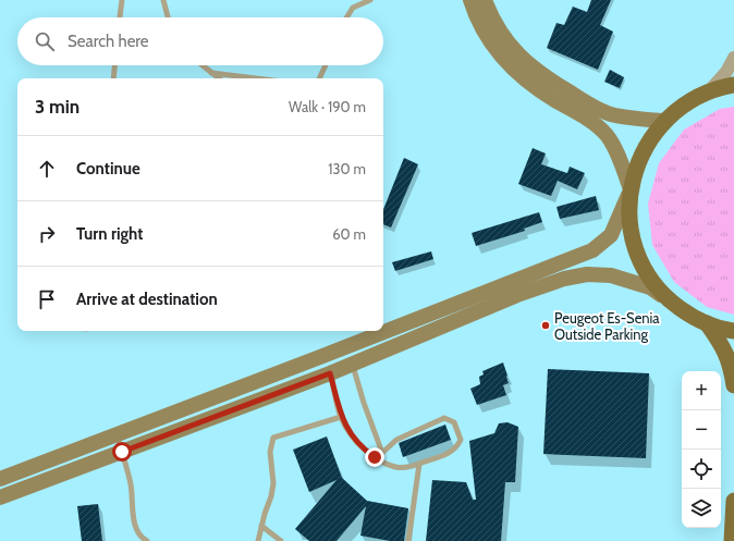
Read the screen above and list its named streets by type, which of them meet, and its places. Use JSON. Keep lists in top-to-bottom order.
{
  "places": ["Peugeot Es-Senia Outside Parking"],
  "page": {
    "search": "Search here",
    "heading": ["3 min", "Walk · 190 m"],
    "list": [
      ["Continue", "130 m"],
      ["Turn right", "60 m"],
      "Arrive at destination"
    ],
    "map_buttons": ["+", "−"]
  }
}
